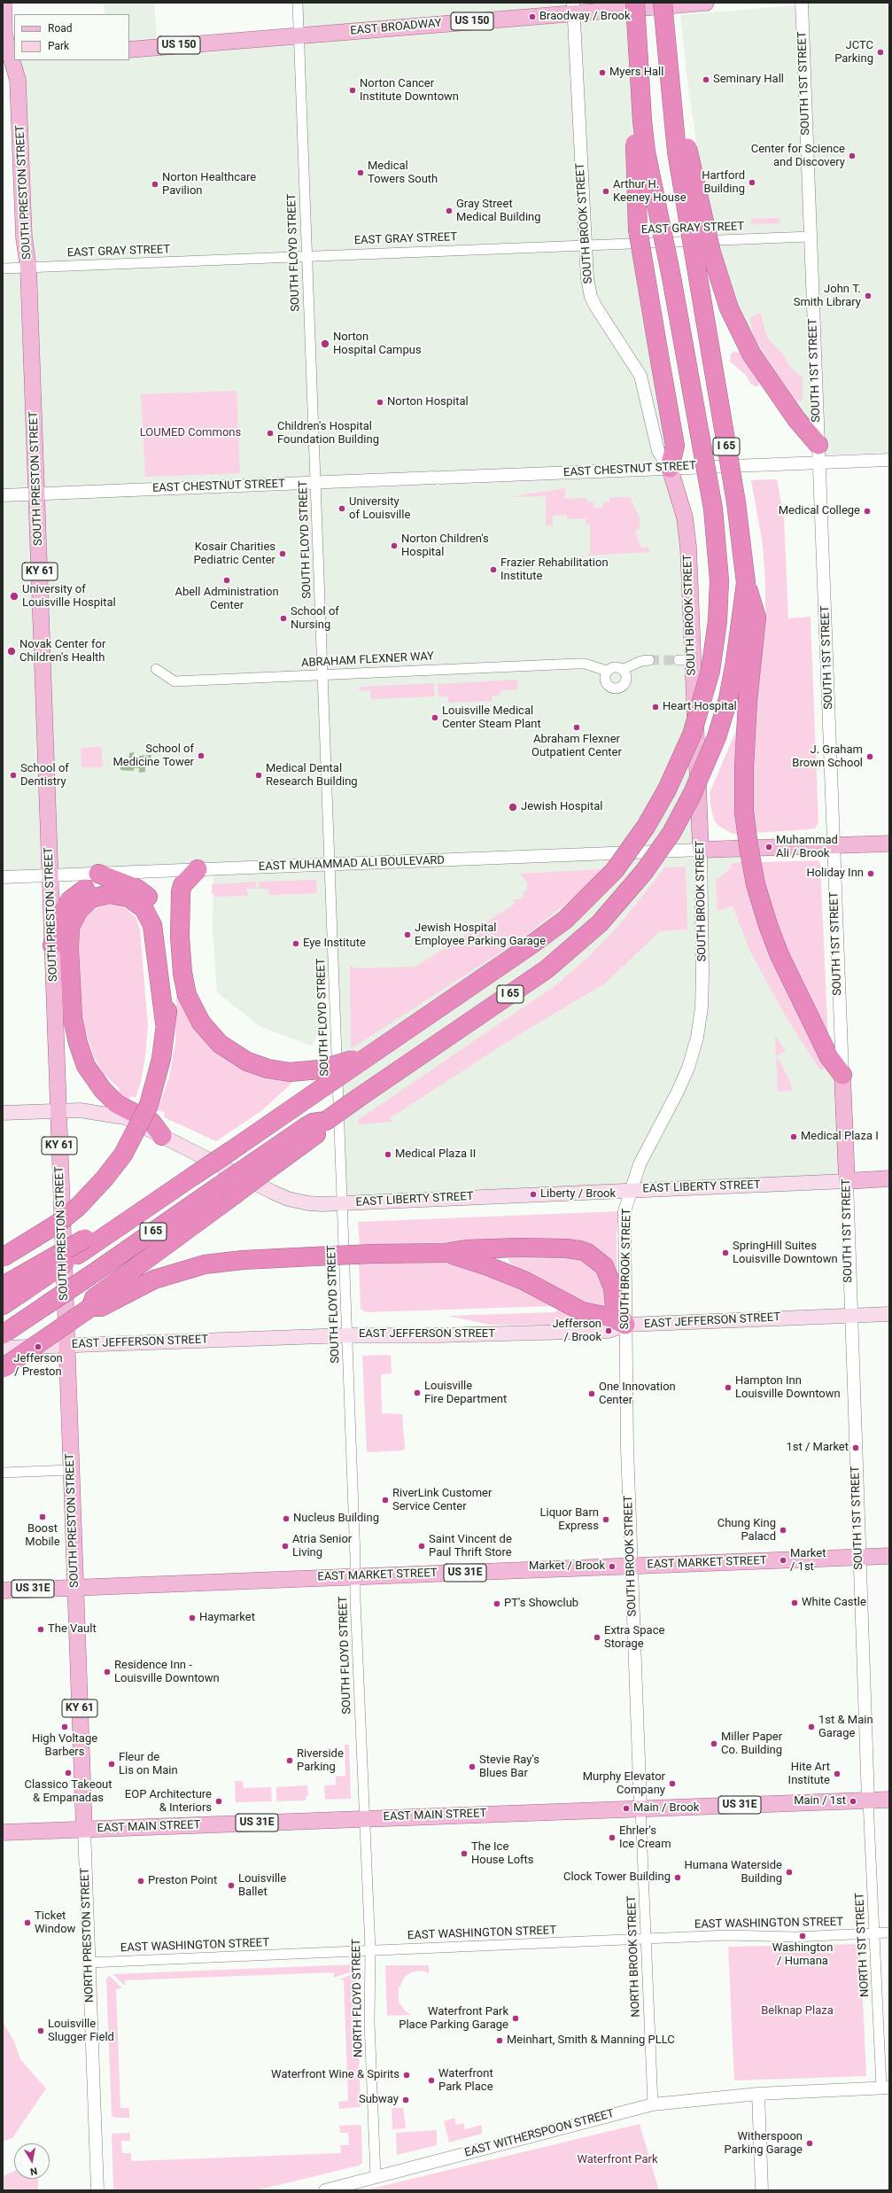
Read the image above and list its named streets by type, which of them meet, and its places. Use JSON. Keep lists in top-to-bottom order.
{
  "streets": {
    "highway": ["I 65"],
    "main road": [
      "US 150",
      "EAST BROADWAY",
      "SOUTH 1ST STREET",
      "SOUTH PRESTON STREET",
      "SOUTH BROOK STREET",
      "KY 61",
      "EAST LIBERTY STREET",
      "EAST JEFFERSON STREET",
      "EAST MARKET STREET",
      "US 31E",
      "EAST MAIN STREET"
    ],
    "street": [
      "EAST GRAY STREET",
      "SOUTH FLOYD STREET",
      "EAST CHESTNUT STREET",
      "ABRAHAM FLEXNER WAY",
      "EAST MUHAMMAD ALI BOULEVARD",
      "EAST WASHINGTON STREET",
      "NORTH PRESTON STREET",
      "NORTH 1ST STREET",
      "NORTH BROOK STREET",
      "NORTH FLOYD STREET",
      "EAST WITHERSPOON STREET"
    ]
  },
  "crossings": [
    ["EAST BROADWAY", "SOUTH BROOK STREET"],
    ["EAST BROADWAY", "SOUTH FLOYD STREET"],
    ["SOUTH 1ST STREET", "EAST GRAY STREET"],
    ["SOUTH 1ST STREET", "EAST CHESTNUT STREET"],
    ["SOUTH 1ST STREET", "EAST LIBERTY STREET"],
    ["SOUTH 1ST STREET", "EAST JEFFERSON STREET"],
    ["SOUTH 1ST STREET", "EAST MARKET STREET"],
    ["SOUTH 1ST STREET", "US 31E"],
    ["SOUTH 1ST STREET", "EAST MAIN STREET"],
    ["SOUTH 1ST STREET", "NORTH 1ST STREET"],
    ["SOUTH PRESTON STREET", "EAST GRAY STREET"],
    ["SOUTH PRESTON STREET", "EAST CHESTNUT STREET"],
    ["SOUTH PRESTON STREET", "EAST MUHAMMAD ALI BOULEVARD"],
    ["SOUTH PRESTON STREET", "EAST LIBERTY STREET"],
    ["SOUTH PRESTON STREET", "EAST JEFFERSON STREET"],
    ["SOUTH PRESTON STREET", "EAST MARKET STREET"],
    ["SOUTH PRESTON STREET", "EAST MAIN STREET"],
    ["SOUTH PRESTON STREET", "NORTH PRESTON STREET"],
    ["SOUTH BROOK STREET", "EAST GRAY STREET"],
    ["SOUTH BROOK STREET", "EAST CHESTNUT STREET"],
    ["SOUTH BROOK STREET", "EAST MUHAMMAD ALI BOULEVARD"],
    ["SOUTH BROOK STREET", "EAST LIBERTY STREET"],
    ["SOUTH BROOK STREET", "EAST JEFFERSON STREET"],
    ["SOUTH BROOK STREET", "EAST MARKET STREET"],
    ["SOUTH BROOK STREET", "EAST MAIN STREET"],
    ["SOUTH BROOK STREET", "NORTH BROOK STREET"],
    ["EAST GRAY STREET", "SOUTH FLOYD STREET"],
    ["SOUTH FLOYD STREET", "EAST CHESTNUT STREET"],
    ["SOUTH FLOYD STREET", "ABRAHAM FLEXNER WAY"],
    ["SOUTH FLOYD STREET", "EAST MUHAMMAD ALI BOULEVARD"],
    ["SOUTH FLOYD STREET", "EAST LIBERTY STREET"],
    ["SOUTH FLOYD STREET", "EAST JEFFERSON STREET"],
    ["SOUTH FLOYD STREET", "EAST MARKET STREET"],
    ["SOUTH FLOYD STREET", "EAST MAIN STREET"],
    ["SOUTH FLOYD STREET", "NORTH FLOYD STREET"],
    ["EAST MARKET STREET", "US 31E"],
    ["US 31E", "EAST MAIN STREET"],
    ["US 31E", "NORTH 1ST STREET"],
    ["EAST MAIN STREET", "NORTH PRESTON STREET"],
    ["EAST MAIN STREET", "NORTH 1ST STREET"],
    ["EAST MAIN STREET", "NORTH BROOK STREET"],
    ["EAST MAIN STREET", "NORTH FLOYD STREET"],
    ["EAST WASHINGTON STREET", "NORTH PRESTON STREET"],
    ["EAST WASHINGTON STREET", "NORTH 1ST STREET"],
    ["EAST WASHINGTON STREET", "NORTH BROOK STREET"],
    ["EAST WASHINGTON STREET", "NORTH FLOYD STREET"],
    ["NORTH 1ST STREET", "EAST WITHERSPOON STREET"],
    ["NORTH BROOK STREET", "EAST WITHERSPOON STREET"],
    ["NORTH FLOYD STREET", "EAST WITHERSPOON STREET"]
  ],
  "parks": ["LOUMED Commons", "Belknap Plaza", "Waterfront Park"],
  "places": [
    "Braodway / Brook",
    "JCTC Parking",
    "Myers Hall",
    "Seminary Hall",
    "Norton Cancer Institute Downtown",
    "Center for Science and Discovery",
    "Medical Towers South",
    "Hartford Building",
    "Norton Healthcare Pavilion",
    "Arthur H. Keeney House",
    "Gray Street Medical Building",
    "John T. Smith Library",
    "Norton Hospital Campus",
    "Norton Hospital",
    "Children's Hospital Foundation Building",
    "University of Louisville",
    "Medical College",
    "Norton Children's Hospital",
    "Kosair Charities Pediatric Center",
    "Frazier Rehabilitation Institute",
    "Abell Administration Center",
    "University of Louisville Hospital",
    "School of Nursing",
    "Novak Center for Children's Health",
    "Heart Hospital",
    "Louisville Medical Center Steam Plant",
    "Abraham Flexner Outpatient Center",
    "School of Medicine Tower",
    "J. Graham Brown School",
    "School of Dentistry",
    "Medical Dental Research Building",
    "Jewish Hospital",
    "Muhammad Ali / Brook",
    "Holiday Inn",
    "Jewish Hospital Employee Parking Garage",
    "Eye Institute",
    "Medical Plaza I",
    "Medical Plaza II",
    "Liberty / Brook",
    "SpringHill Suites Louisville Downtown",
    "Jefferson / Brook",
    "Jefferson / Preston",
    "Hampton Inn Louisville Downtown",
    "Louisville Fire Department",
    "One Innovation Center",
    "1st / Market",
    "RiverLink Customer Service Center",
    "Boost Mobile",
    "Nucleus Building",
    "Liquor Barn Express",
    "Chung King Palacd",
    "Atria Senior Living",
    "Saint Vincent de Paul Thrift Store",
    "Market / 1st",
    "Market / Brook",
    "White Castle",
    "PT's Showclub",
    "Haymarket",
    "The Vault",
    "Extra Space Storage",
    "Residence Inn - Louisville Downtown",
    "High Voltage Barbers",
    "1st & Main Garage",
    "Miller Paper Co. Building",
    "Riverside Parking",
    "Fleur de Lis on Main",
    "Stevie Ray's Blues Bar",
    "Classico Takeout & Empanadas",
    "Hite Art Institute",
    "Murphy Elevator Company",
    "EOP Architecture & Interiors",
    "Main / 1st",
    "Main / Brook",
    "Ehrler's Ice Cream",
    "The Ice House Lofts",
    "Humana Waterside Building",
    "Clock Tower Building",
    "Preston Point",
    "Louisville Ballet",
    "Ticket Window",
    "Washington / Humana",
    "Waterfront Park Place Parking Garage",
    "Louisville Slugger Field",
    "Meinhart, Smith & Manning PLLC",
    "Waterfront Wine & Spirits",
    "Waterfront Park Place",
    "Subway",
    "Witherspoon Parking Garage"
  ],
  "legend": ["Road", "Park"],
  "north": "bottom"
}
